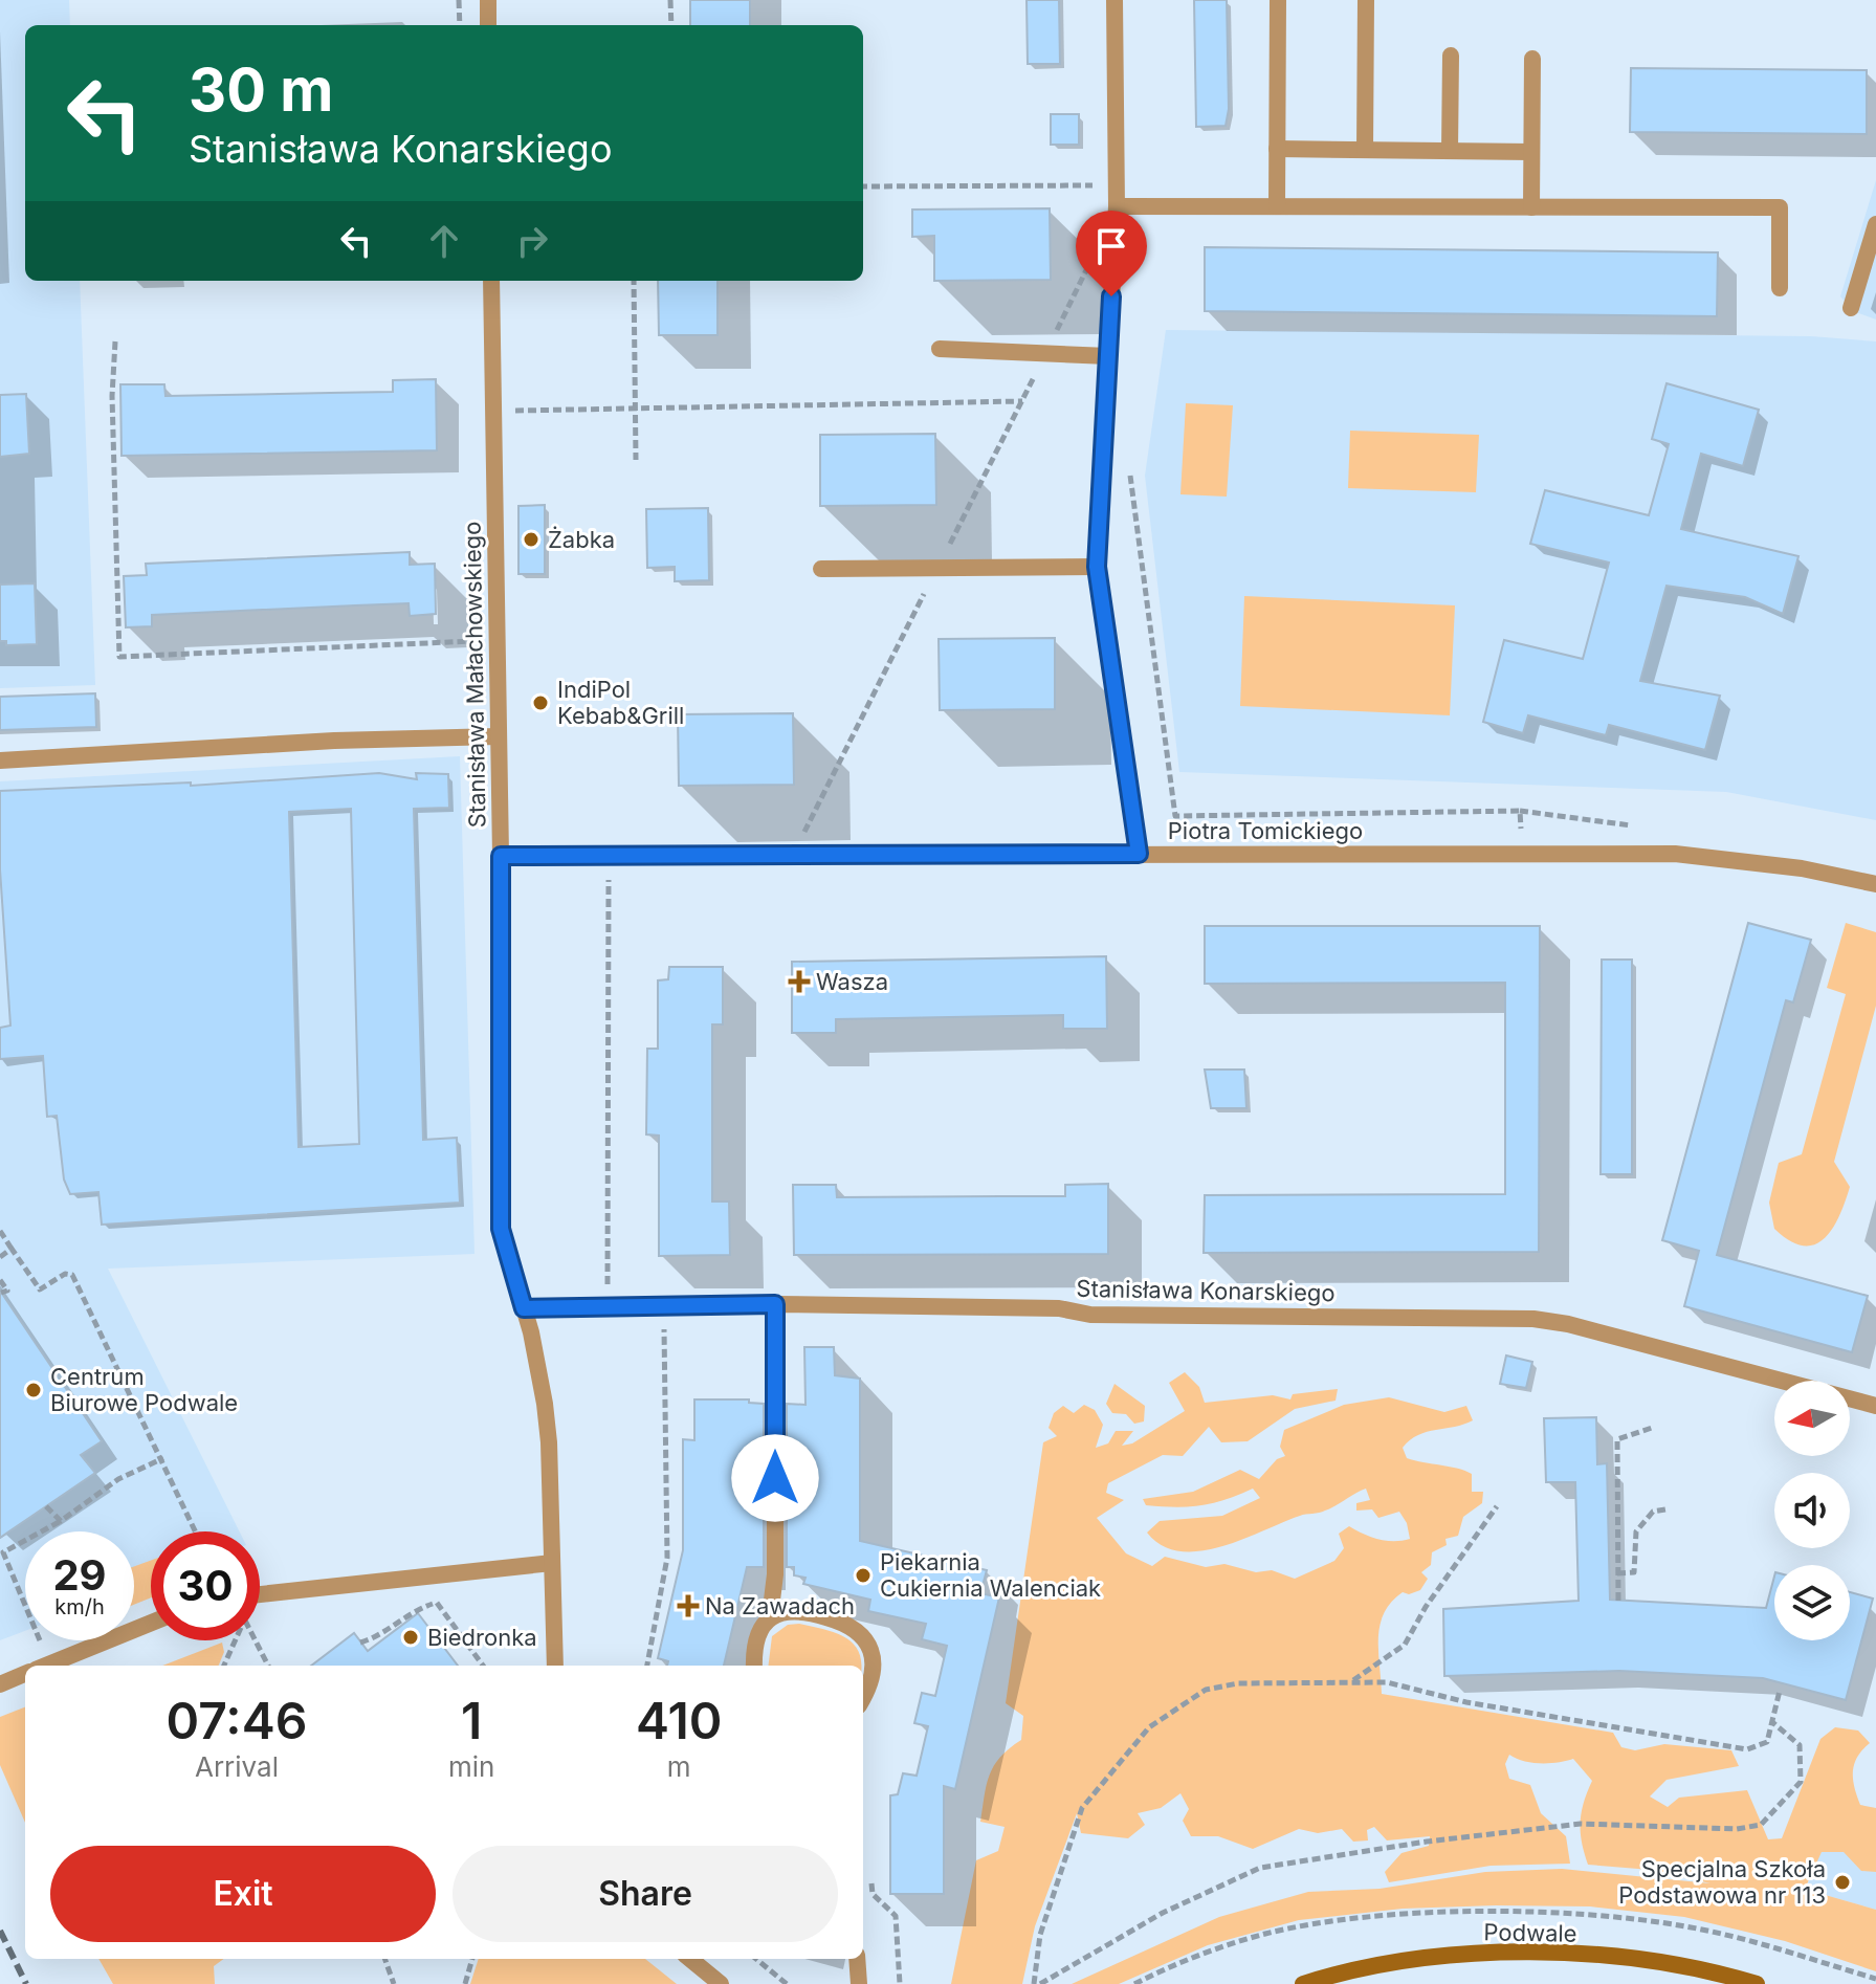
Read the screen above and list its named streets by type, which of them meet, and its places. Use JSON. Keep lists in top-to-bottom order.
{
  "streets": {
    "main road": ["Podwale"],
    "street": ["Stanisława Małachowskiego", "Piotra Tomickiego", "Stanisława Konarskiego"]
  },
  "crossings": [
    ["Stanisława Małachowskiego", "Piotra Tomickiego"],
    ["Stanisława Małachowskiego", "Stanisława Konarskiego"]
  ],
  "places": {
    "other": [
      "Żabka",
      "IndiPol Kebab&Grill",
      "Centrum Biurowe Podwale",
      "Piekarnia Cukiernia Walenciak",
      "Biedronka",
      "Specjalna Szkoła Podstawowa nr 113"
    ],
    "health": ["Wasza", "Na Zawadach"]
  },
  "north": "left",
  "page": {
    "turn": ["30 m", "Stanisława Konarskiego"],
    "speed": "29 km/h",
    "limit": "30",
    "eta": [
      "07:46",
      "Arrival",
      "1",
      "min",
      "410",
      "m"
    ],
    "buttons": ["Exit", "Share"]
  }
}
